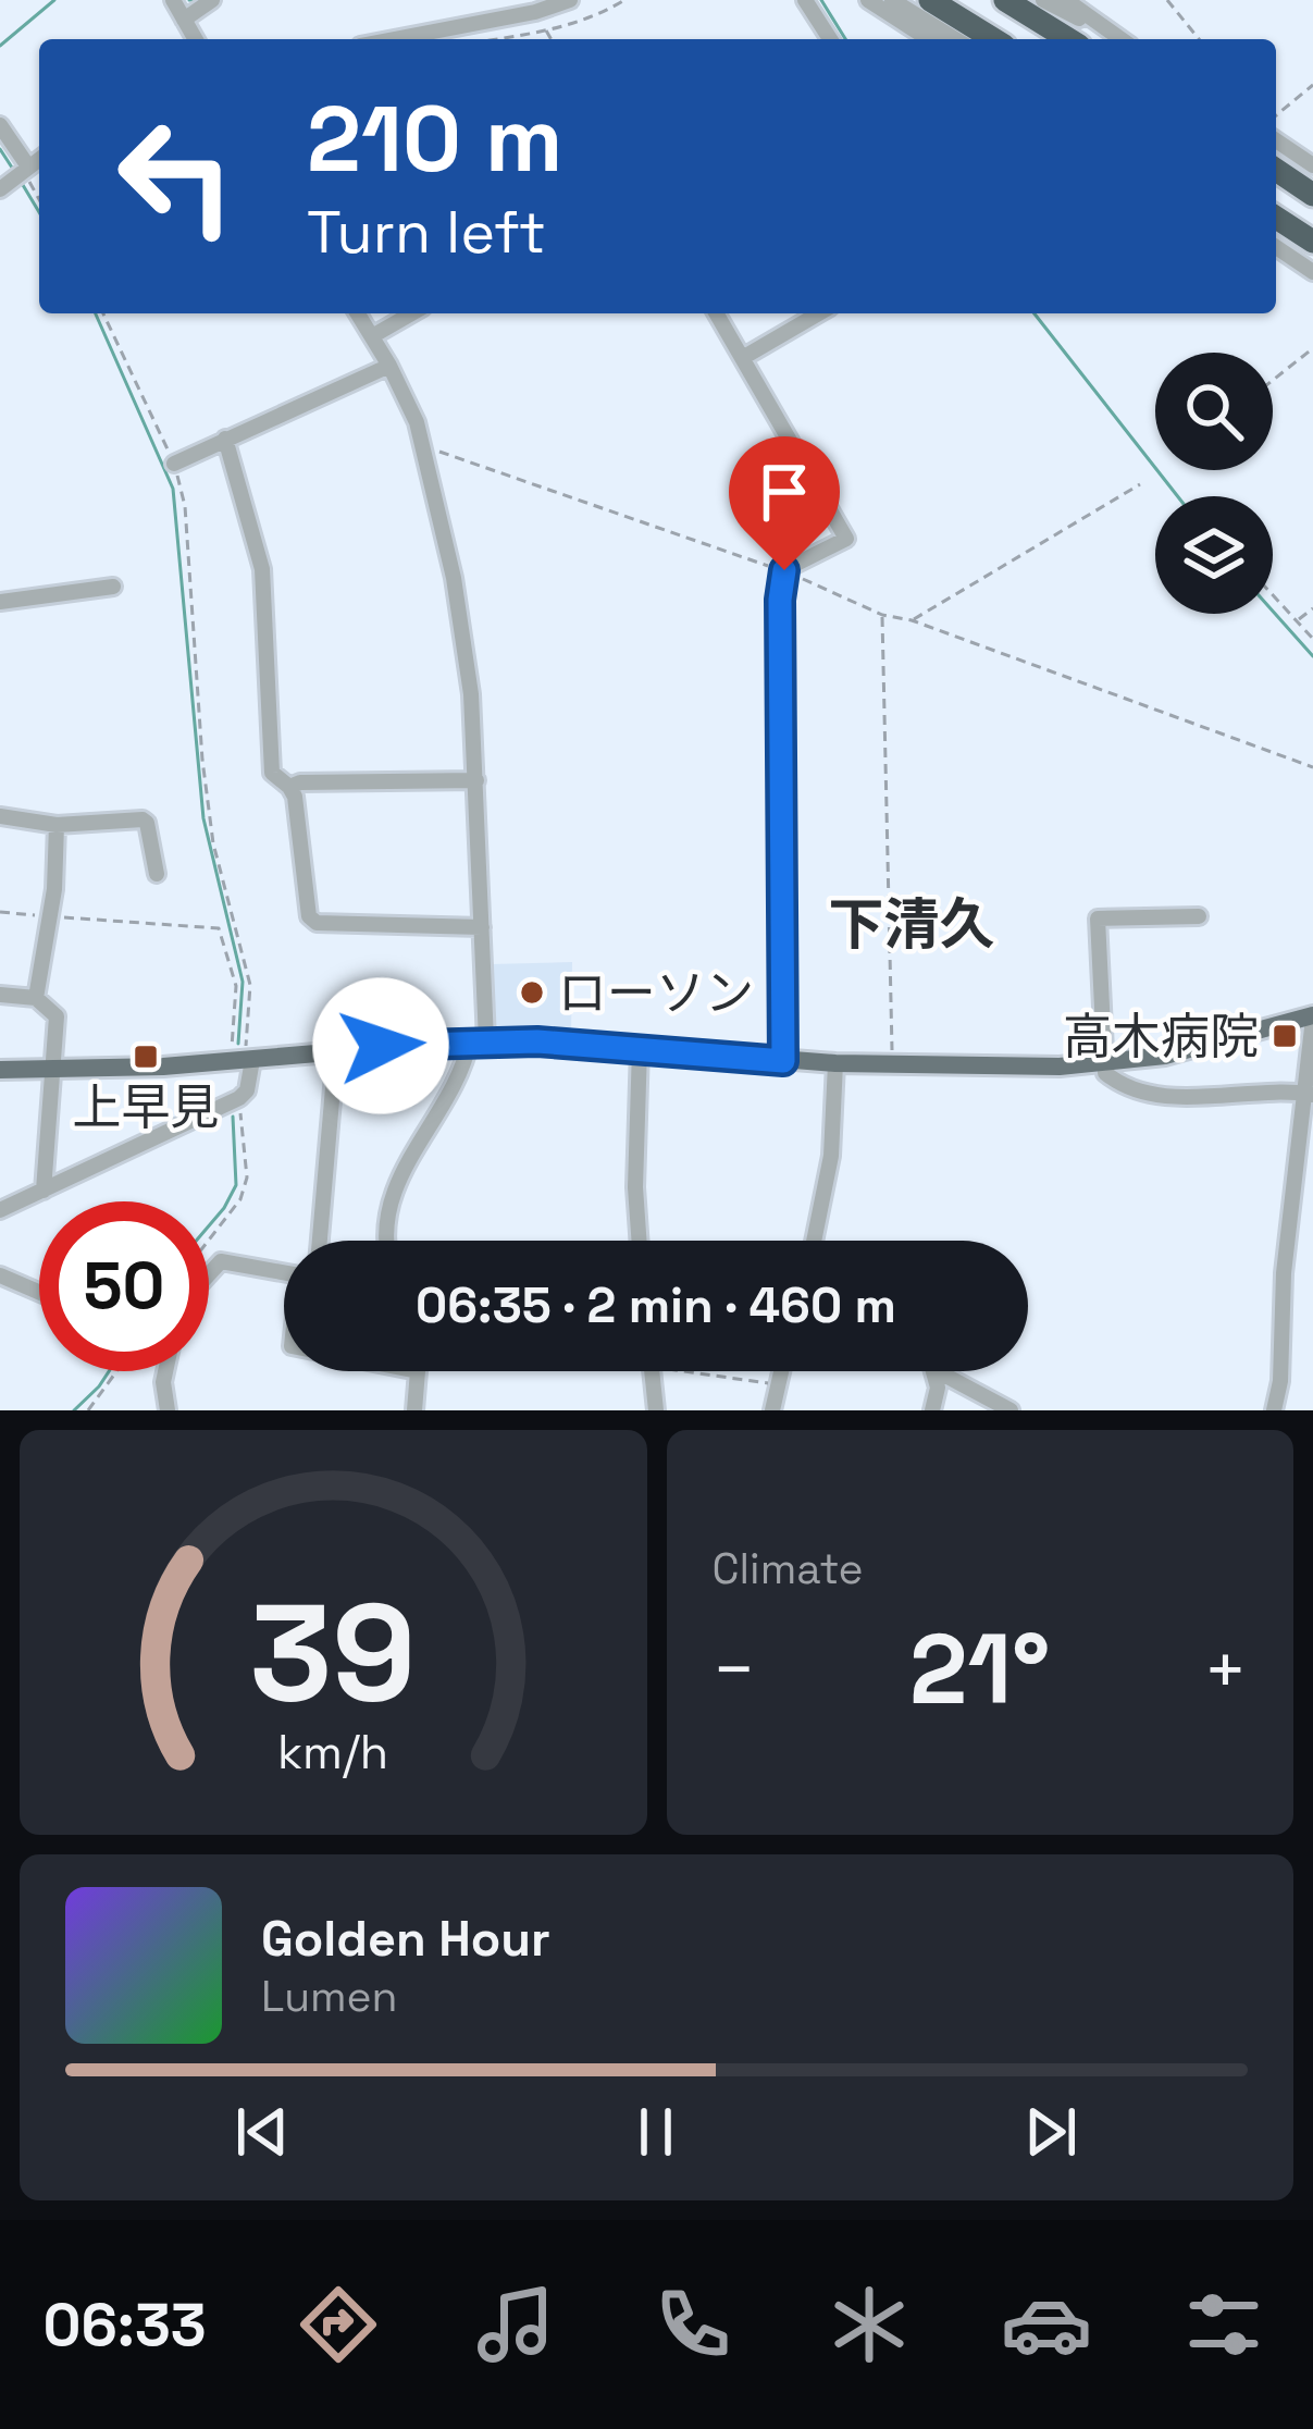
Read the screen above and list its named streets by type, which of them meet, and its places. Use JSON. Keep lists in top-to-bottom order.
{
  "districts": ["下清久"],
  "places": {
    "other": ["ローソン"],
    "transit": ["高木病院", "上早見"]
  },
  "page": {
    "turn": ["210 m", "Turn left"],
    "limit": "50",
    "trip": "06:35 · 2 min · 460 m",
    "tile": "Climate",
    "heat": ["−", "21°", "+"],
    "song": ["Golden Hour", "Lumen"],
    "tabs": "06:33",
    "gauge": ["39", "km/h"]
  }
}
